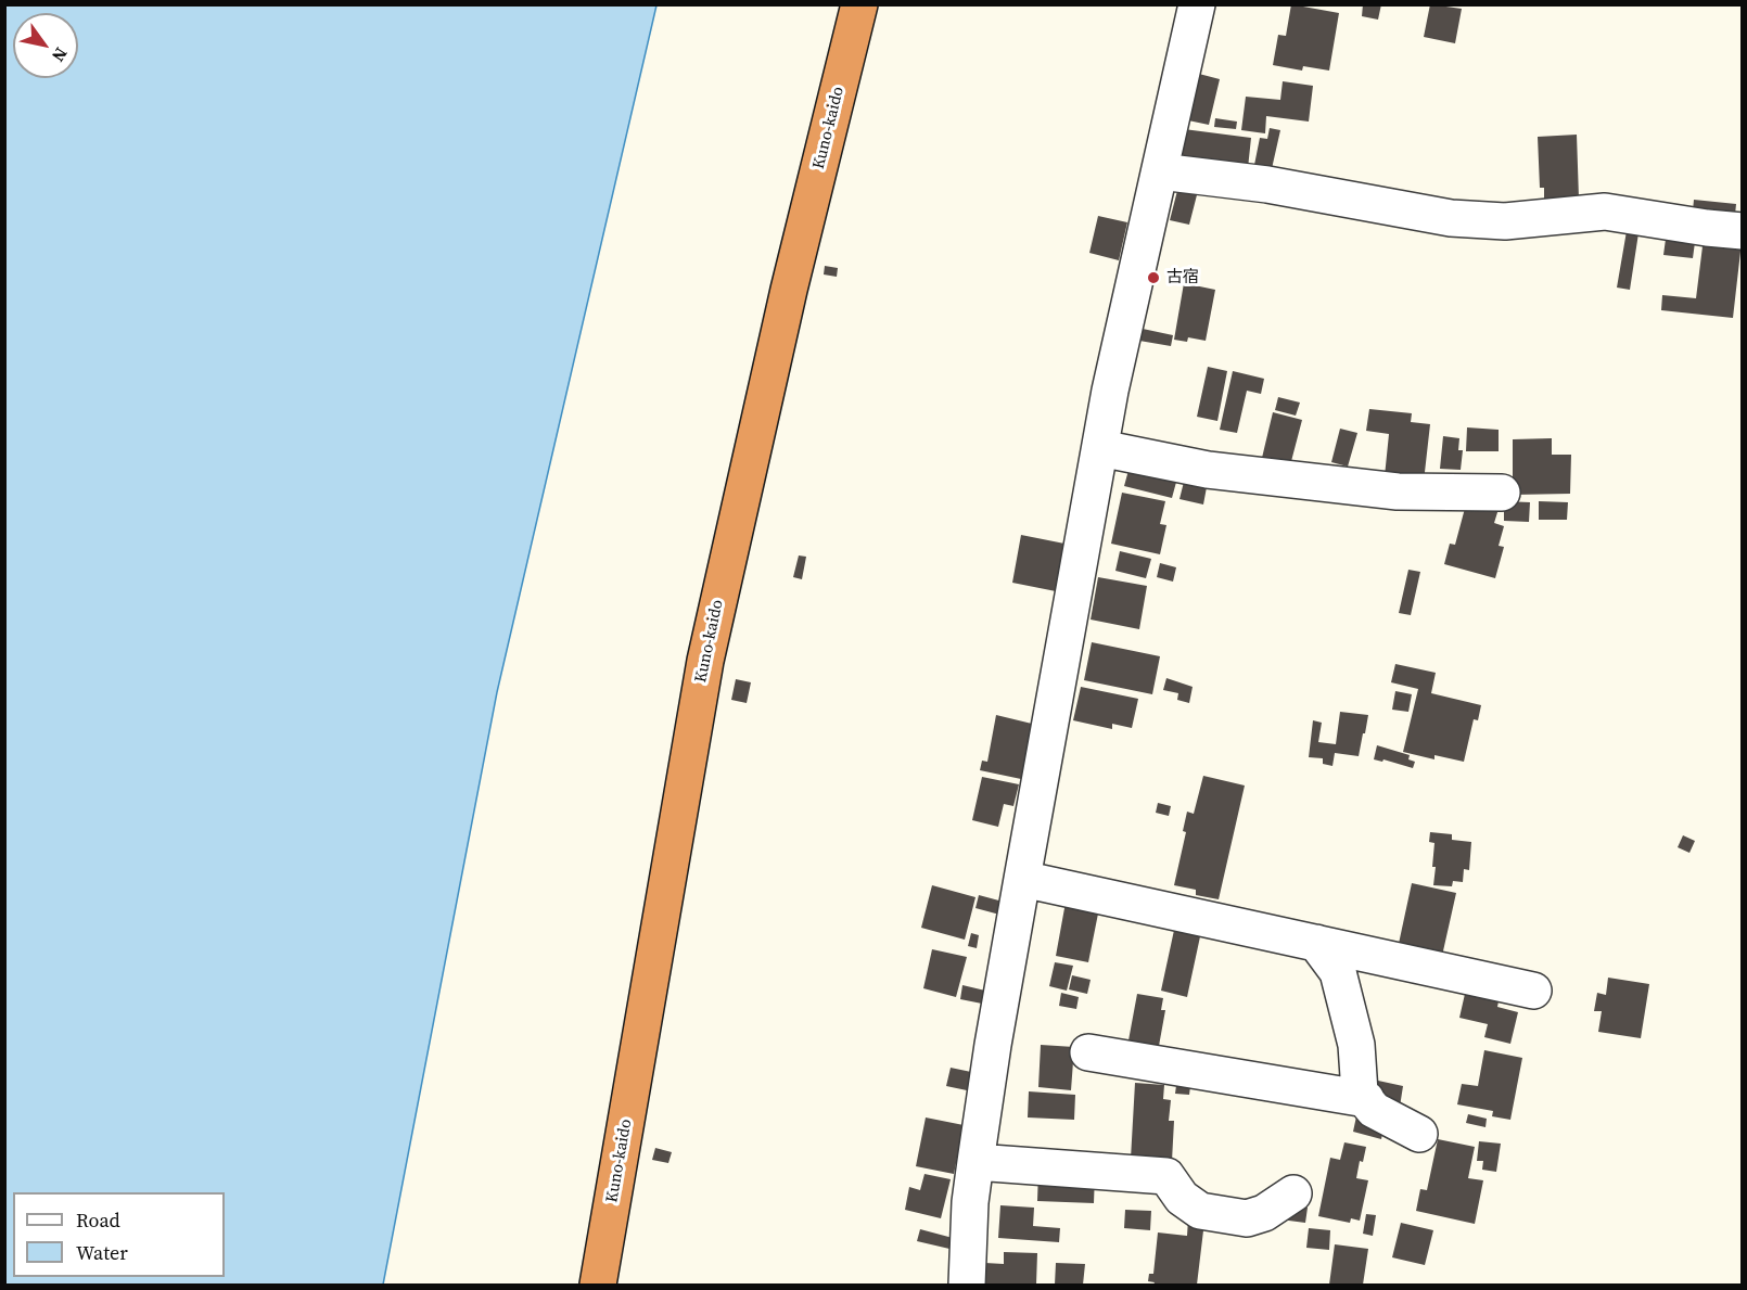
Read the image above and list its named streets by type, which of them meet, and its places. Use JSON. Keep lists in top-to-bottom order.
{
  "streets": {
    "highway": ["Kuno-kaido"]
  },
  "places": ["古宿"],
  "legend": ["Road", "Water"],
  "north": "bottom right"
}
